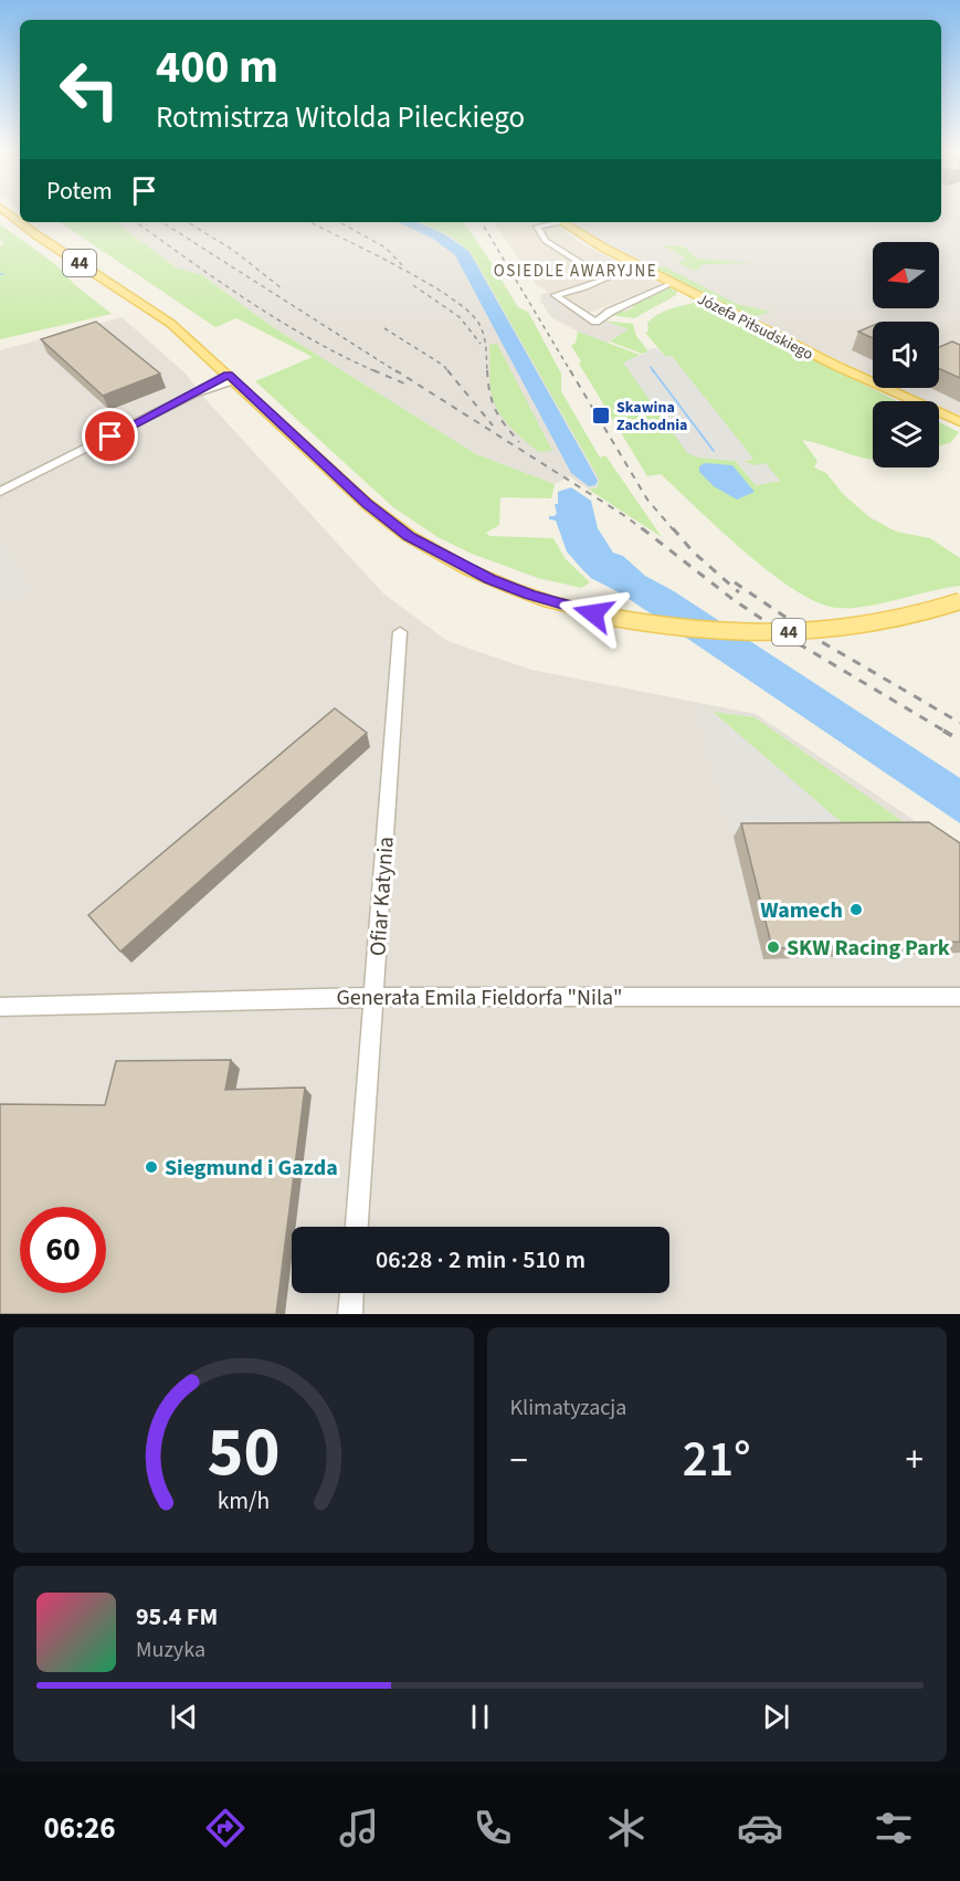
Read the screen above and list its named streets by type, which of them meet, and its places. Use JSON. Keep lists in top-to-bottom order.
{
  "streets": {
    "main road": ["44", "Józefa Piłsudskiego"],
    "street": ["Ofiar Katynia", "Generała Emila Fieldorfa \"Nila\""]
  },
  "crossings": [
    ["Ofiar Katynia", "Generała Emila Fieldorfa \"Nila\""]
  ],
  "districts": ["OSIEDLE AWARYJNE"],
  "places": {
    "transit": ["Skawina Zachodnia"],
    "other": ["Wamech", "SKW Racing Park", "Siegmund i Gazda"]
  },
  "north": "left",
  "page": {
    "turn": ["400 m", "Rotmistrza Witolda Pileckiego"],
    "then": "Potem",
    "limit": "60",
    "trip": "06:28 · 2 min · 510 m",
    "tile": "Klimatyzacja",
    "heat": ["−", "21°", "+"],
    "song": ["95.4 FM", "Muzyka"],
    "tabs": "06:26",
    "gauge": ["50", "km/h"]
  }
}
